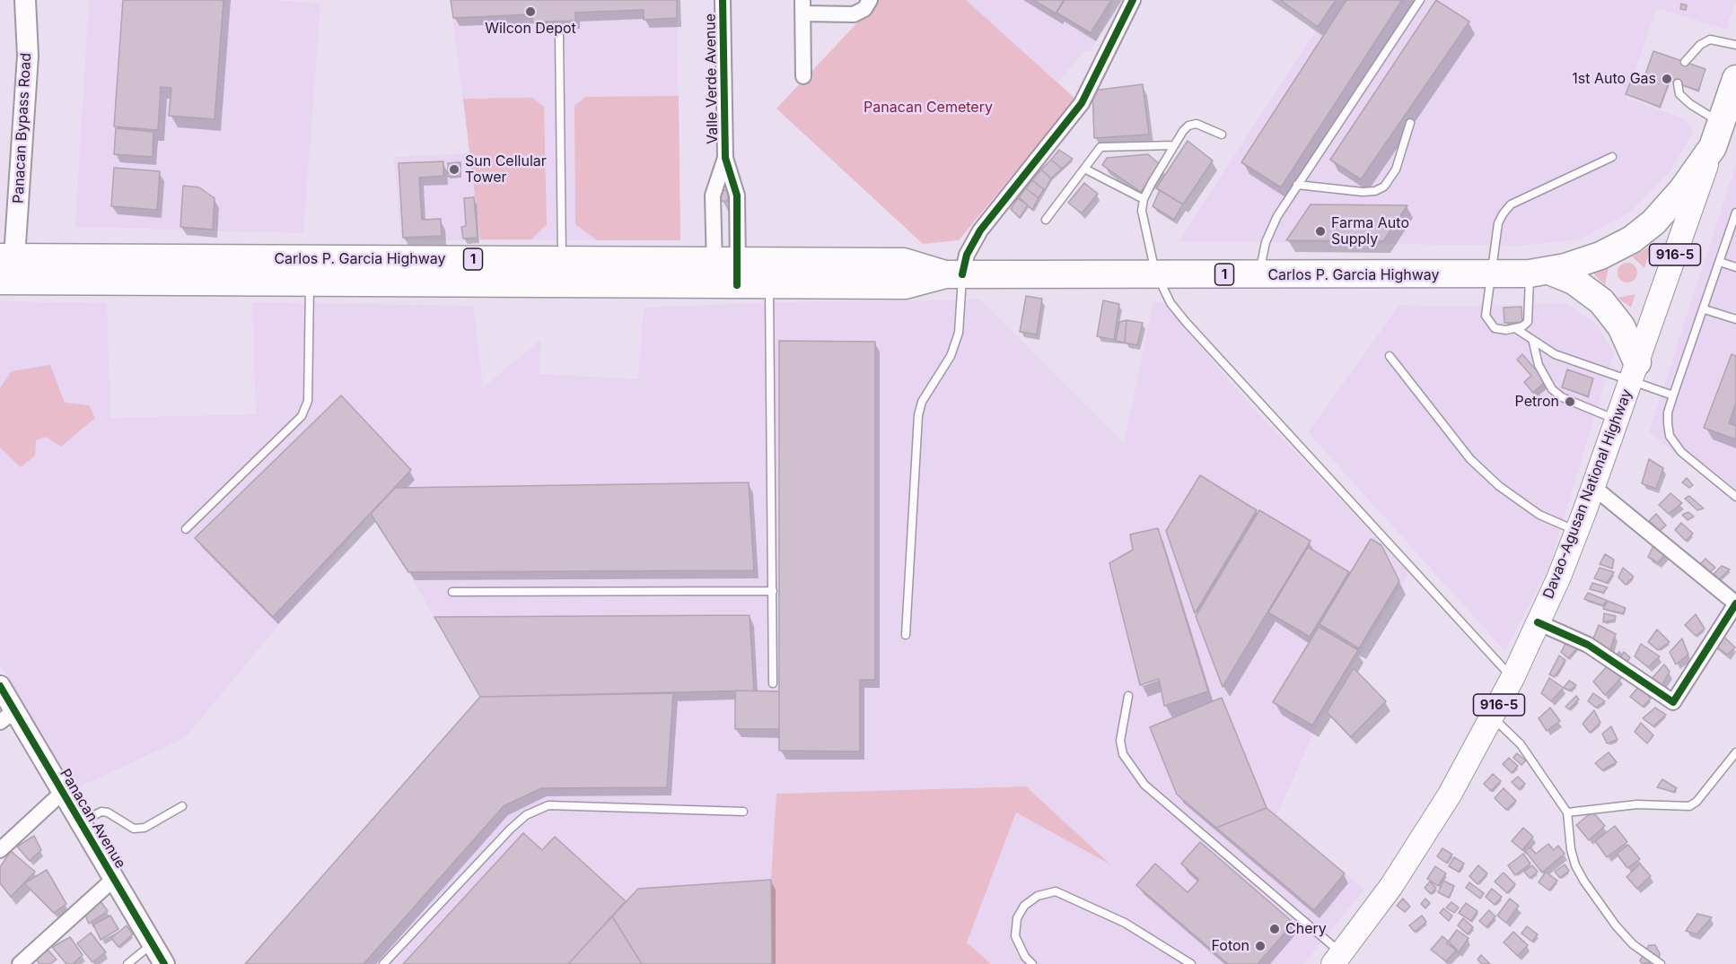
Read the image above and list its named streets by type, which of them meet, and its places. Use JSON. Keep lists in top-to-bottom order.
{
  "streets": {
    "highway": ["Carlos P. Garcia Highway", "1", "Davao-Agusan National Highway"],
    "main road": ["916-5"],
    "street": ["Valle Verde Avenue", "Panacan Bypass Road", "Panacan Avenue"]
  },
  "crossings": [
    ["Valle Verde Avenue", "Carlos P. Garcia Highway"],
    ["Panacan Bypass Road", "Carlos P. Garcia Highway"],
    ["Carlos P. Garcia Highway", "Davao-Agusan National Highway"]
  ],
  "parks": ["Panacan Cemetery"],
  "places": [
    "Wilcon Depot",
    "1st Auto Gas",
    "Sun Cellular Tower",
    "Farma Auto Supply",
    "Petron",
    "Chery",
    "Foton"
  ]
}
